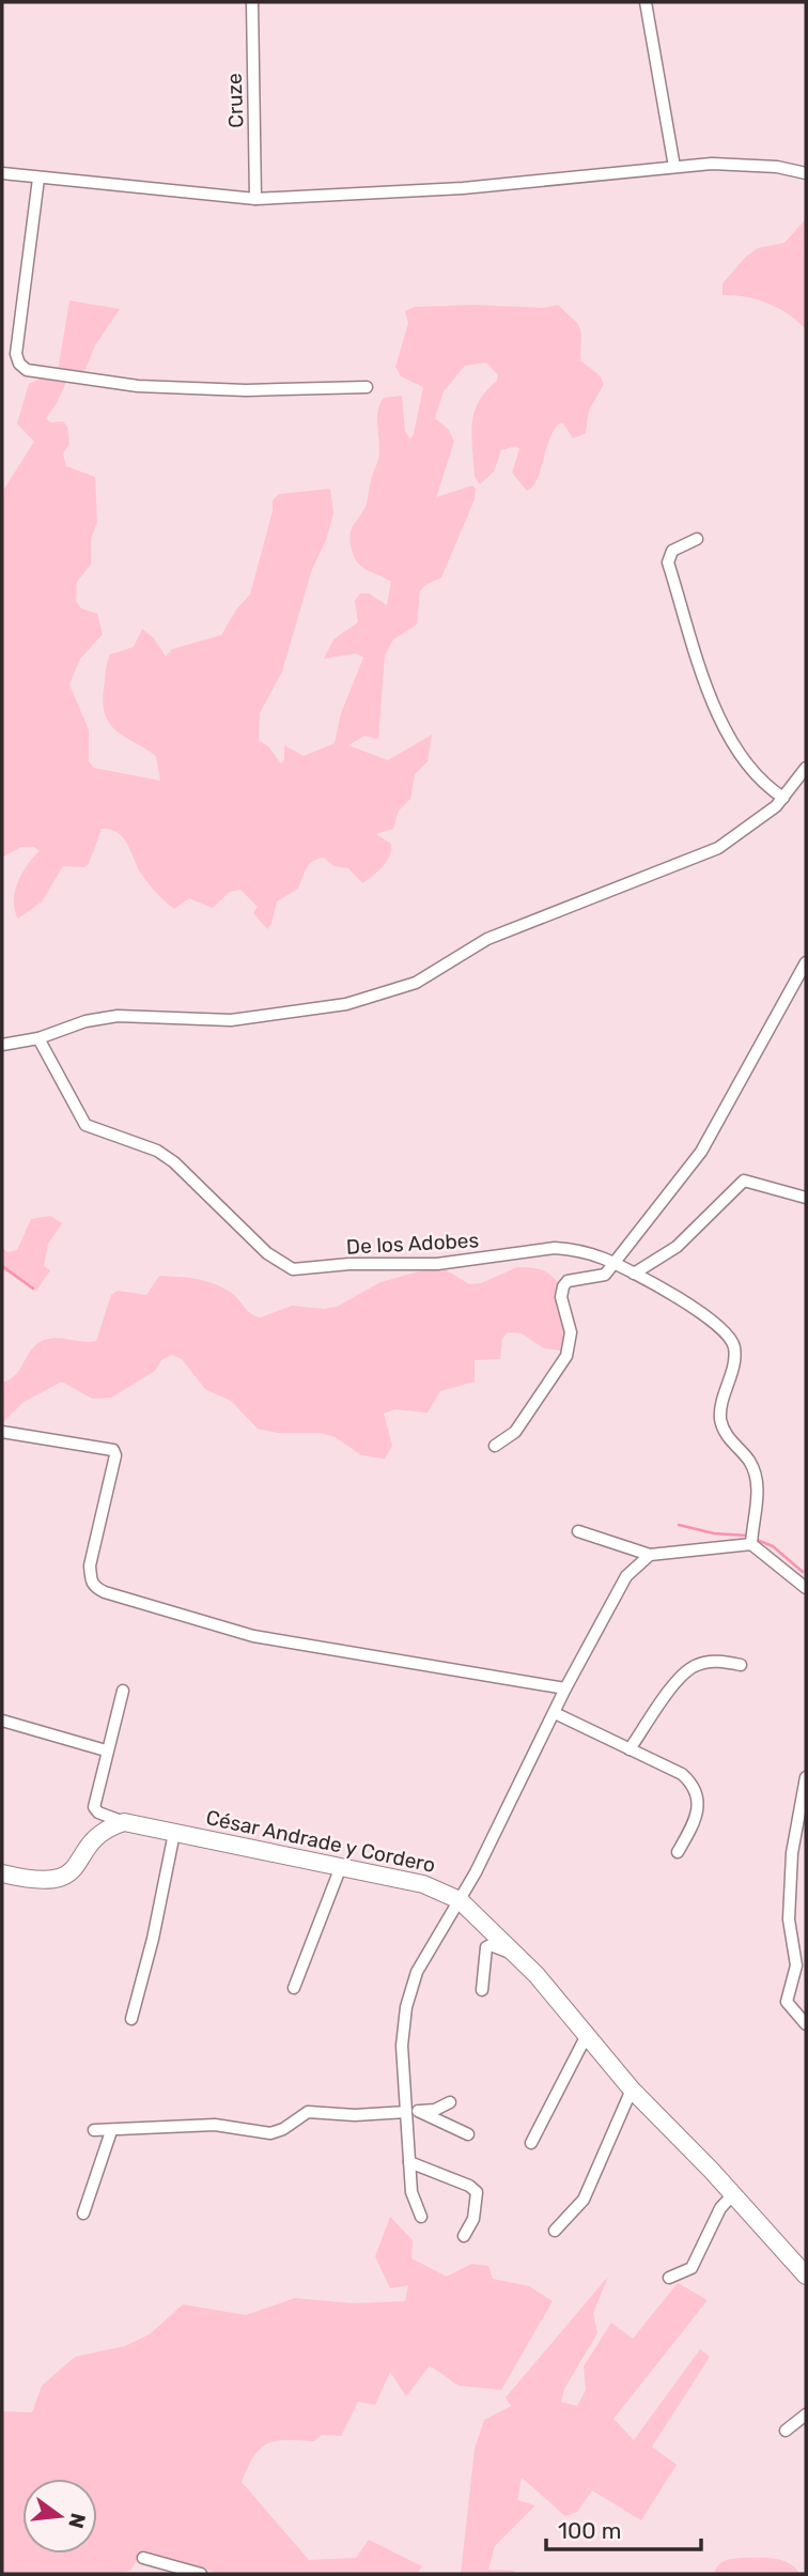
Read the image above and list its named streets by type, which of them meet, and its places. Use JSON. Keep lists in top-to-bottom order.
{
  "streets": {
    "street": ["Cruze", "De los Adobes", "César Andrade y Cordero"]
  },
  "scale_bar": "100 m",
  "north": "right"
}
